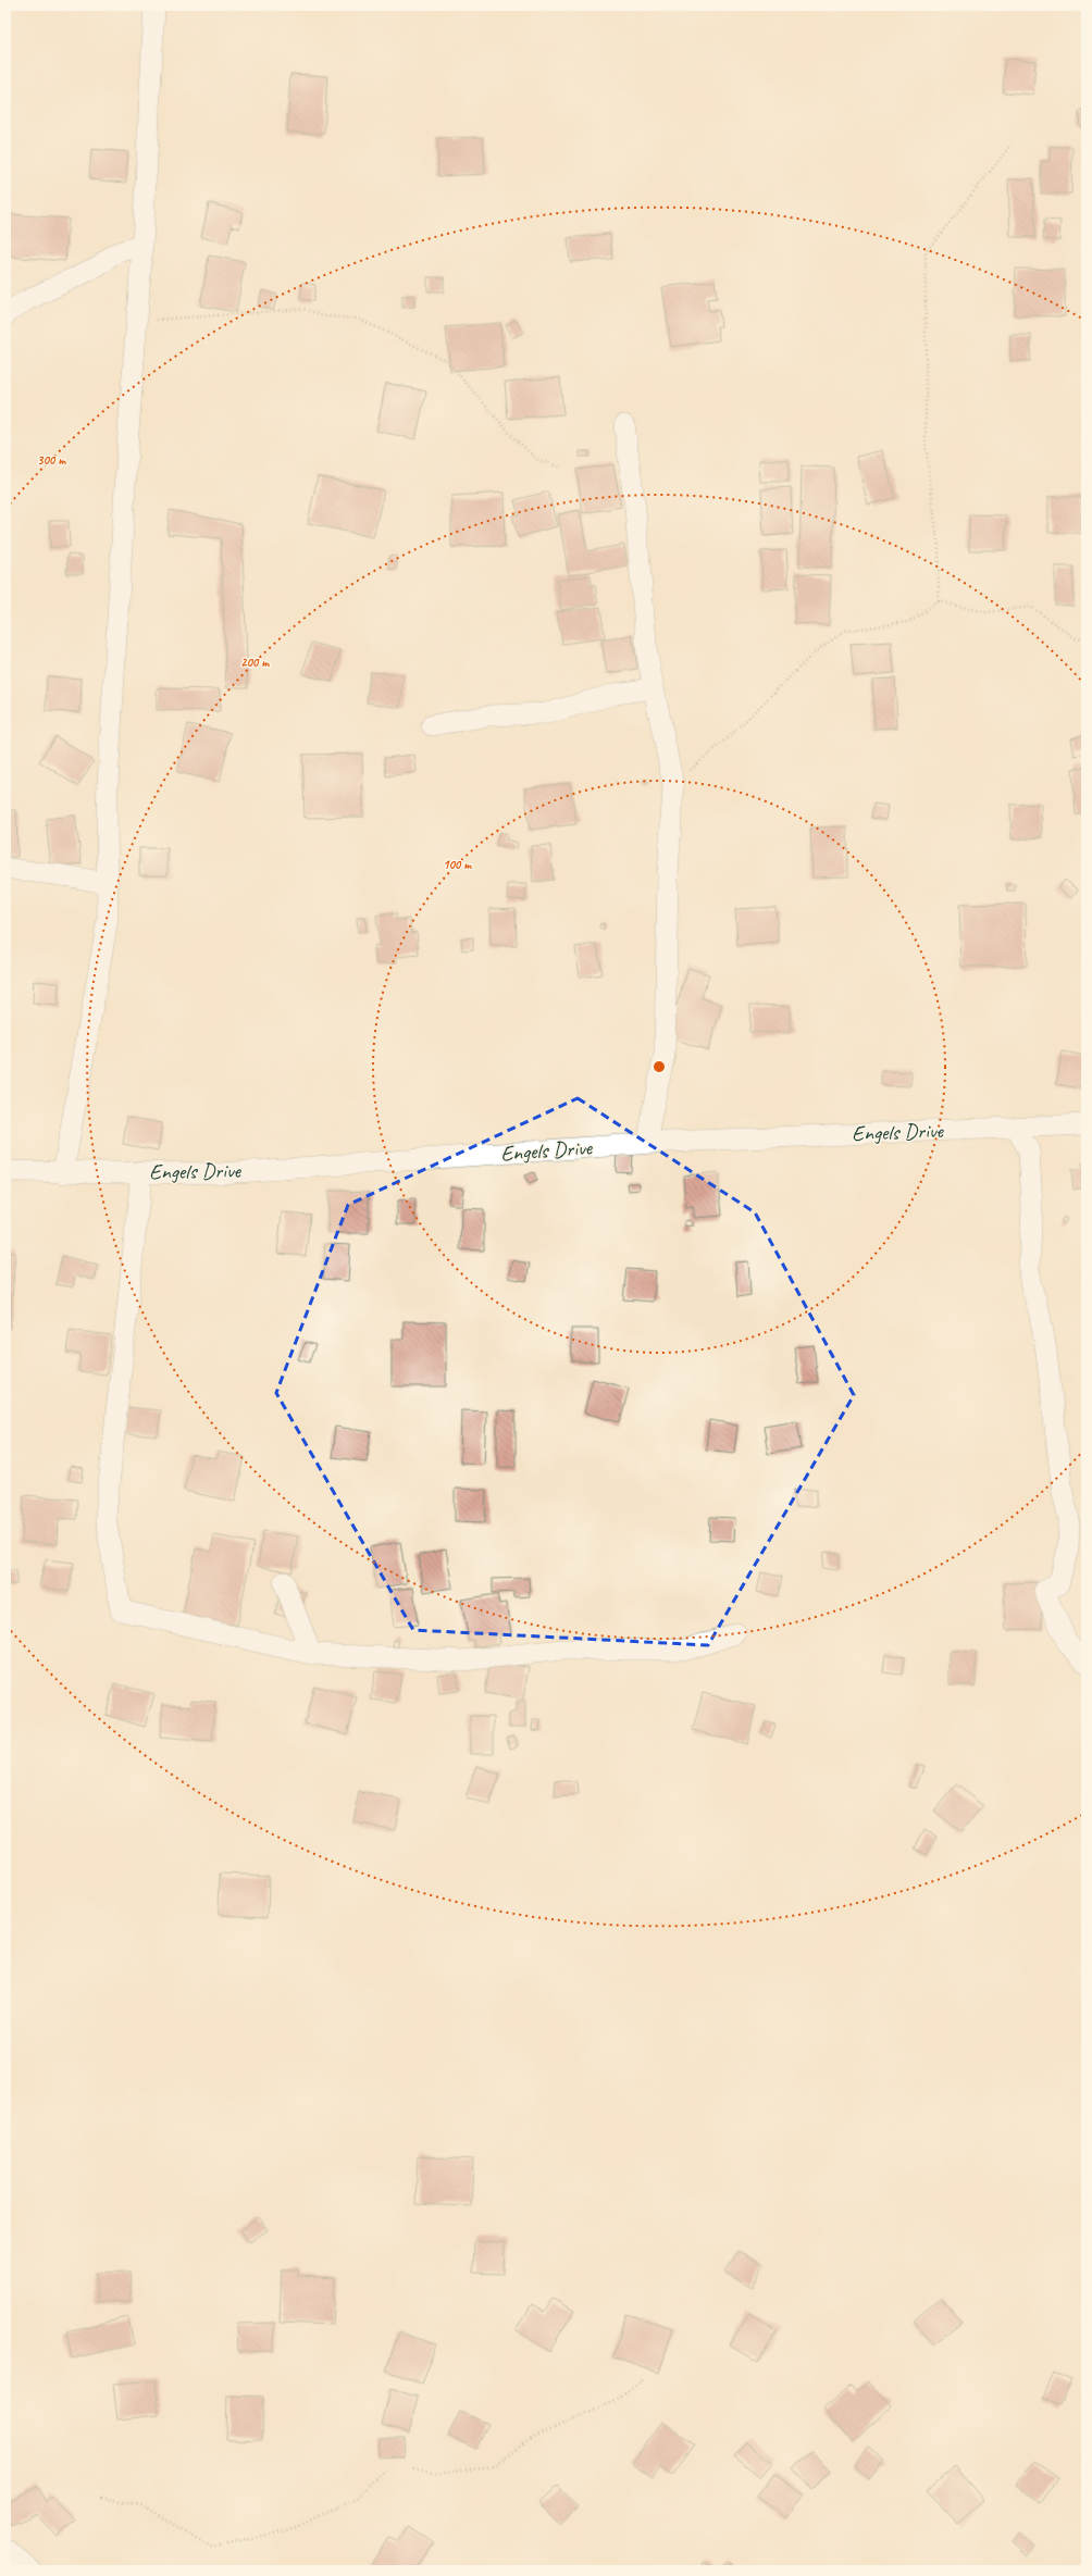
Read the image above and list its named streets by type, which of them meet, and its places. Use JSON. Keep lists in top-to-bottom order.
{
  "streets": {
    "street": ["Engels Drive"]
  },
  "rings": ["300 m", "200 m", "100 m"]
}
